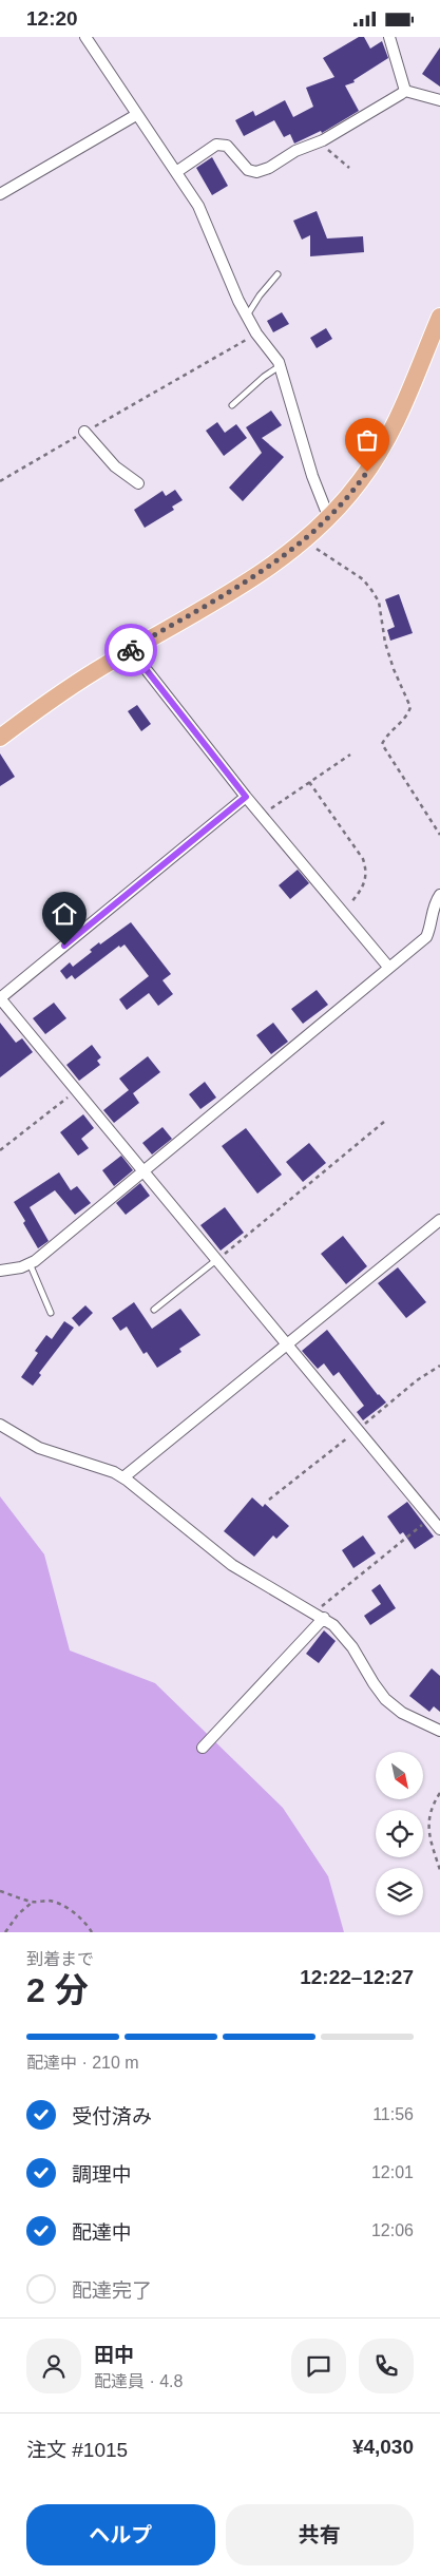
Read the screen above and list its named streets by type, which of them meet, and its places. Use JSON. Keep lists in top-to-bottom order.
{
  "north": "bottom right",
  "page": {
    "status": "12:20",
    "heading": ["2 分", "到着まで", "12:22–12:27"],
    "panel": [
      "田中",
      "配達員 · 4.8",
      "注文 #1015",
      "¥4,030"
    ],
    "bar": "配達中 · 210 m",
    "list": [
      ["受付済み", "11:56"],
      ["調理中", "12:01"],
      ["配達中", "12:06"],
      "配達完了"
    ],
    "buttons": ["ヘルプ", "共有"]
  }
}
